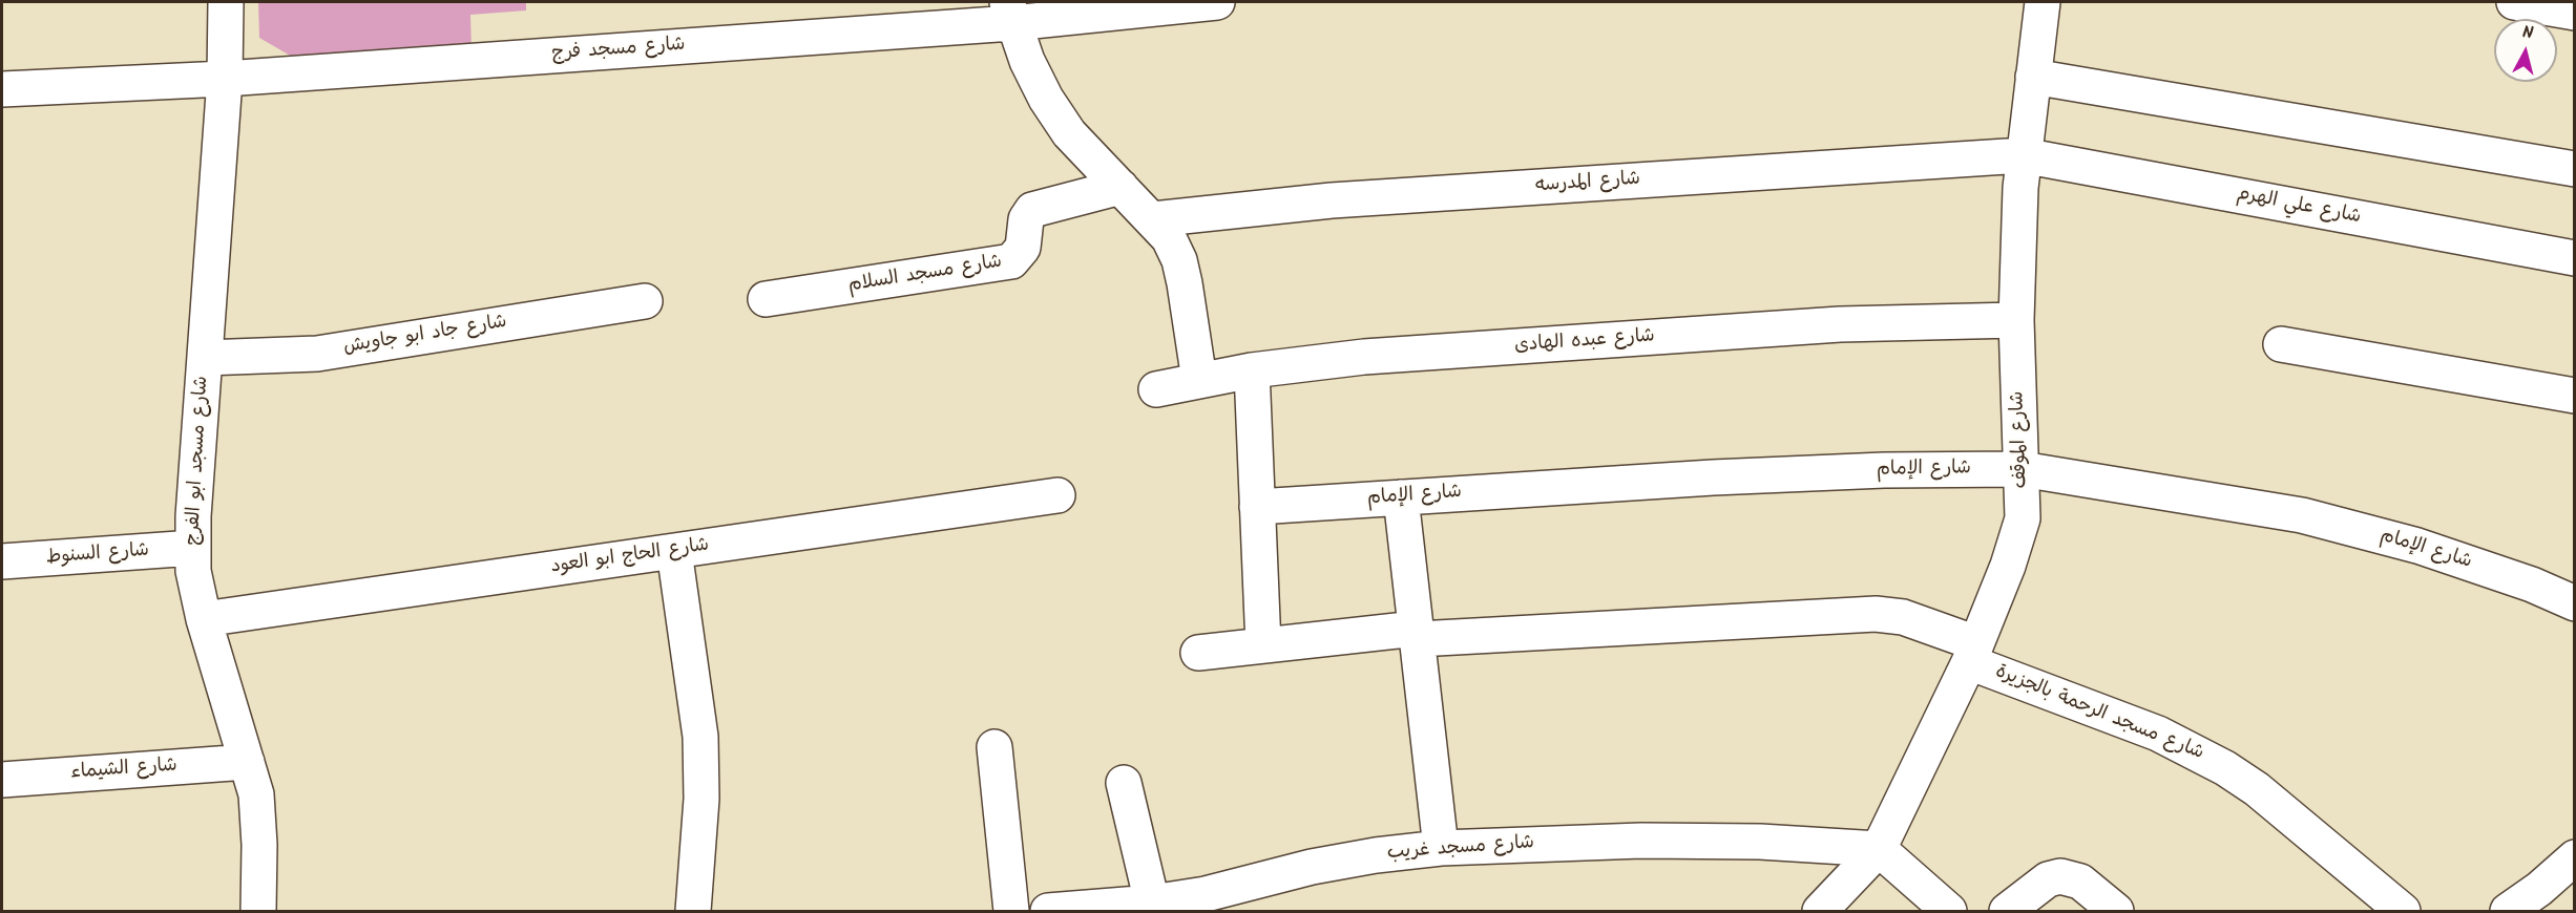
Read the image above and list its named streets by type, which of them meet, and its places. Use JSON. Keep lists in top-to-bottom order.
{
  "streets": {
    "street": [
      "شارع مسجد فرج",
      "شارع المدرسه",
      "شارع علي الهرم",
      "شارع مسجد السلام",
      "شارع جاد ابو جاويش",
      "شارع عبده الهادى",
      "شارع الموقف",
      "شارع مسجد ابو الفرج",
      "شارع الإمام",
      "شارع السنوط",
      "شارع الحاج ابو العود",
      "شارع مسجد الرحمة بالجزيرة",
      "شارع الشيماء",
      "شارع مسجد غريب"
    ]
  },
  "crossings": [
    ["شارع مسجد فرج", "شارع مسجد ابو الفرج"],
    ["شارع المدرسه", "شارع علي الهرم"],
    ["شارع المدرسه", "شارع الموقف"],
    ["شارع علي الهرم", "شارع الموقف"],
    ["شارع جاد ابو جاويش", "شارع مسجد ابو الفرج"],
    ["شارع عبده الهادى", "شارع الموقف"],
    ["شارع الموقف", "شارع الإمام"],
    ["شارع الموقف", "شارع مسجد الرحمة بالجزيرة"],
    ["شارع الموقف", "شارع مسجد غريب"],
    ["شارع مسجد ابو الفرج", "شارع السنوط"],
    ["شارع مسجد ابو الفرج", "شارع الحاج ابو العود"],
    ["شارع مسجد ابو الفرج", "شارع الشيماء"]
  ],
  "north": "top"
}
